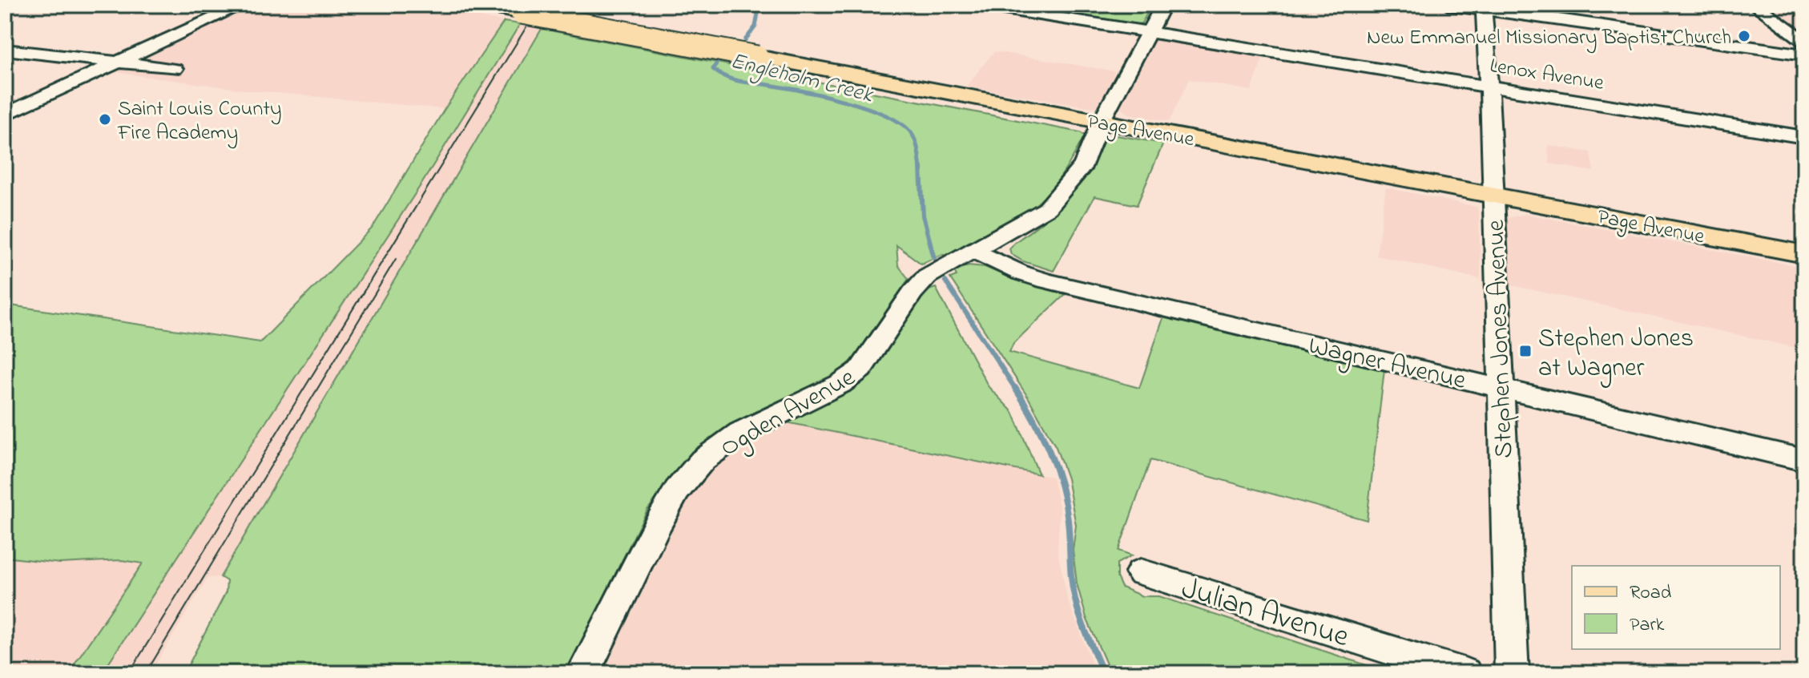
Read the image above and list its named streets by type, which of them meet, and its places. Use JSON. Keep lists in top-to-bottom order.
{
  "streets": {
    "main road": ["Page Avenue"],
    "street": [
      "Lenox Avenue",
      "Stephen Jones Avenue",
      "Wagner Avenue",
      "Ogden Avenue",
      "Julian Avenue"
    ]
  },
  "crossings": [
    ["Lenox Avenue", "Stephen Jones Avenue"],
    ["Lenox Avenue", "Ogden Avenue"],
    ["Page Avenue", "Stephen Jones Avenue"],
    ["Page Avenue", "Ogden Avenue"],
    ["Stephen Jones Avenue", "Wagner Avenue"],
    ["Wagner Avenue", "Ogden Avenue"]
  ],
  "water": ["Engleholm Creek"],
  "places": {
    "other": ["New Emmanuel Missionary Baptist Church", "Saint Louis County Fire Academy"],
    "transit": ["Stephen Jones at Wagner"]
  },
  "legend": ["Road", "Park"]
}
